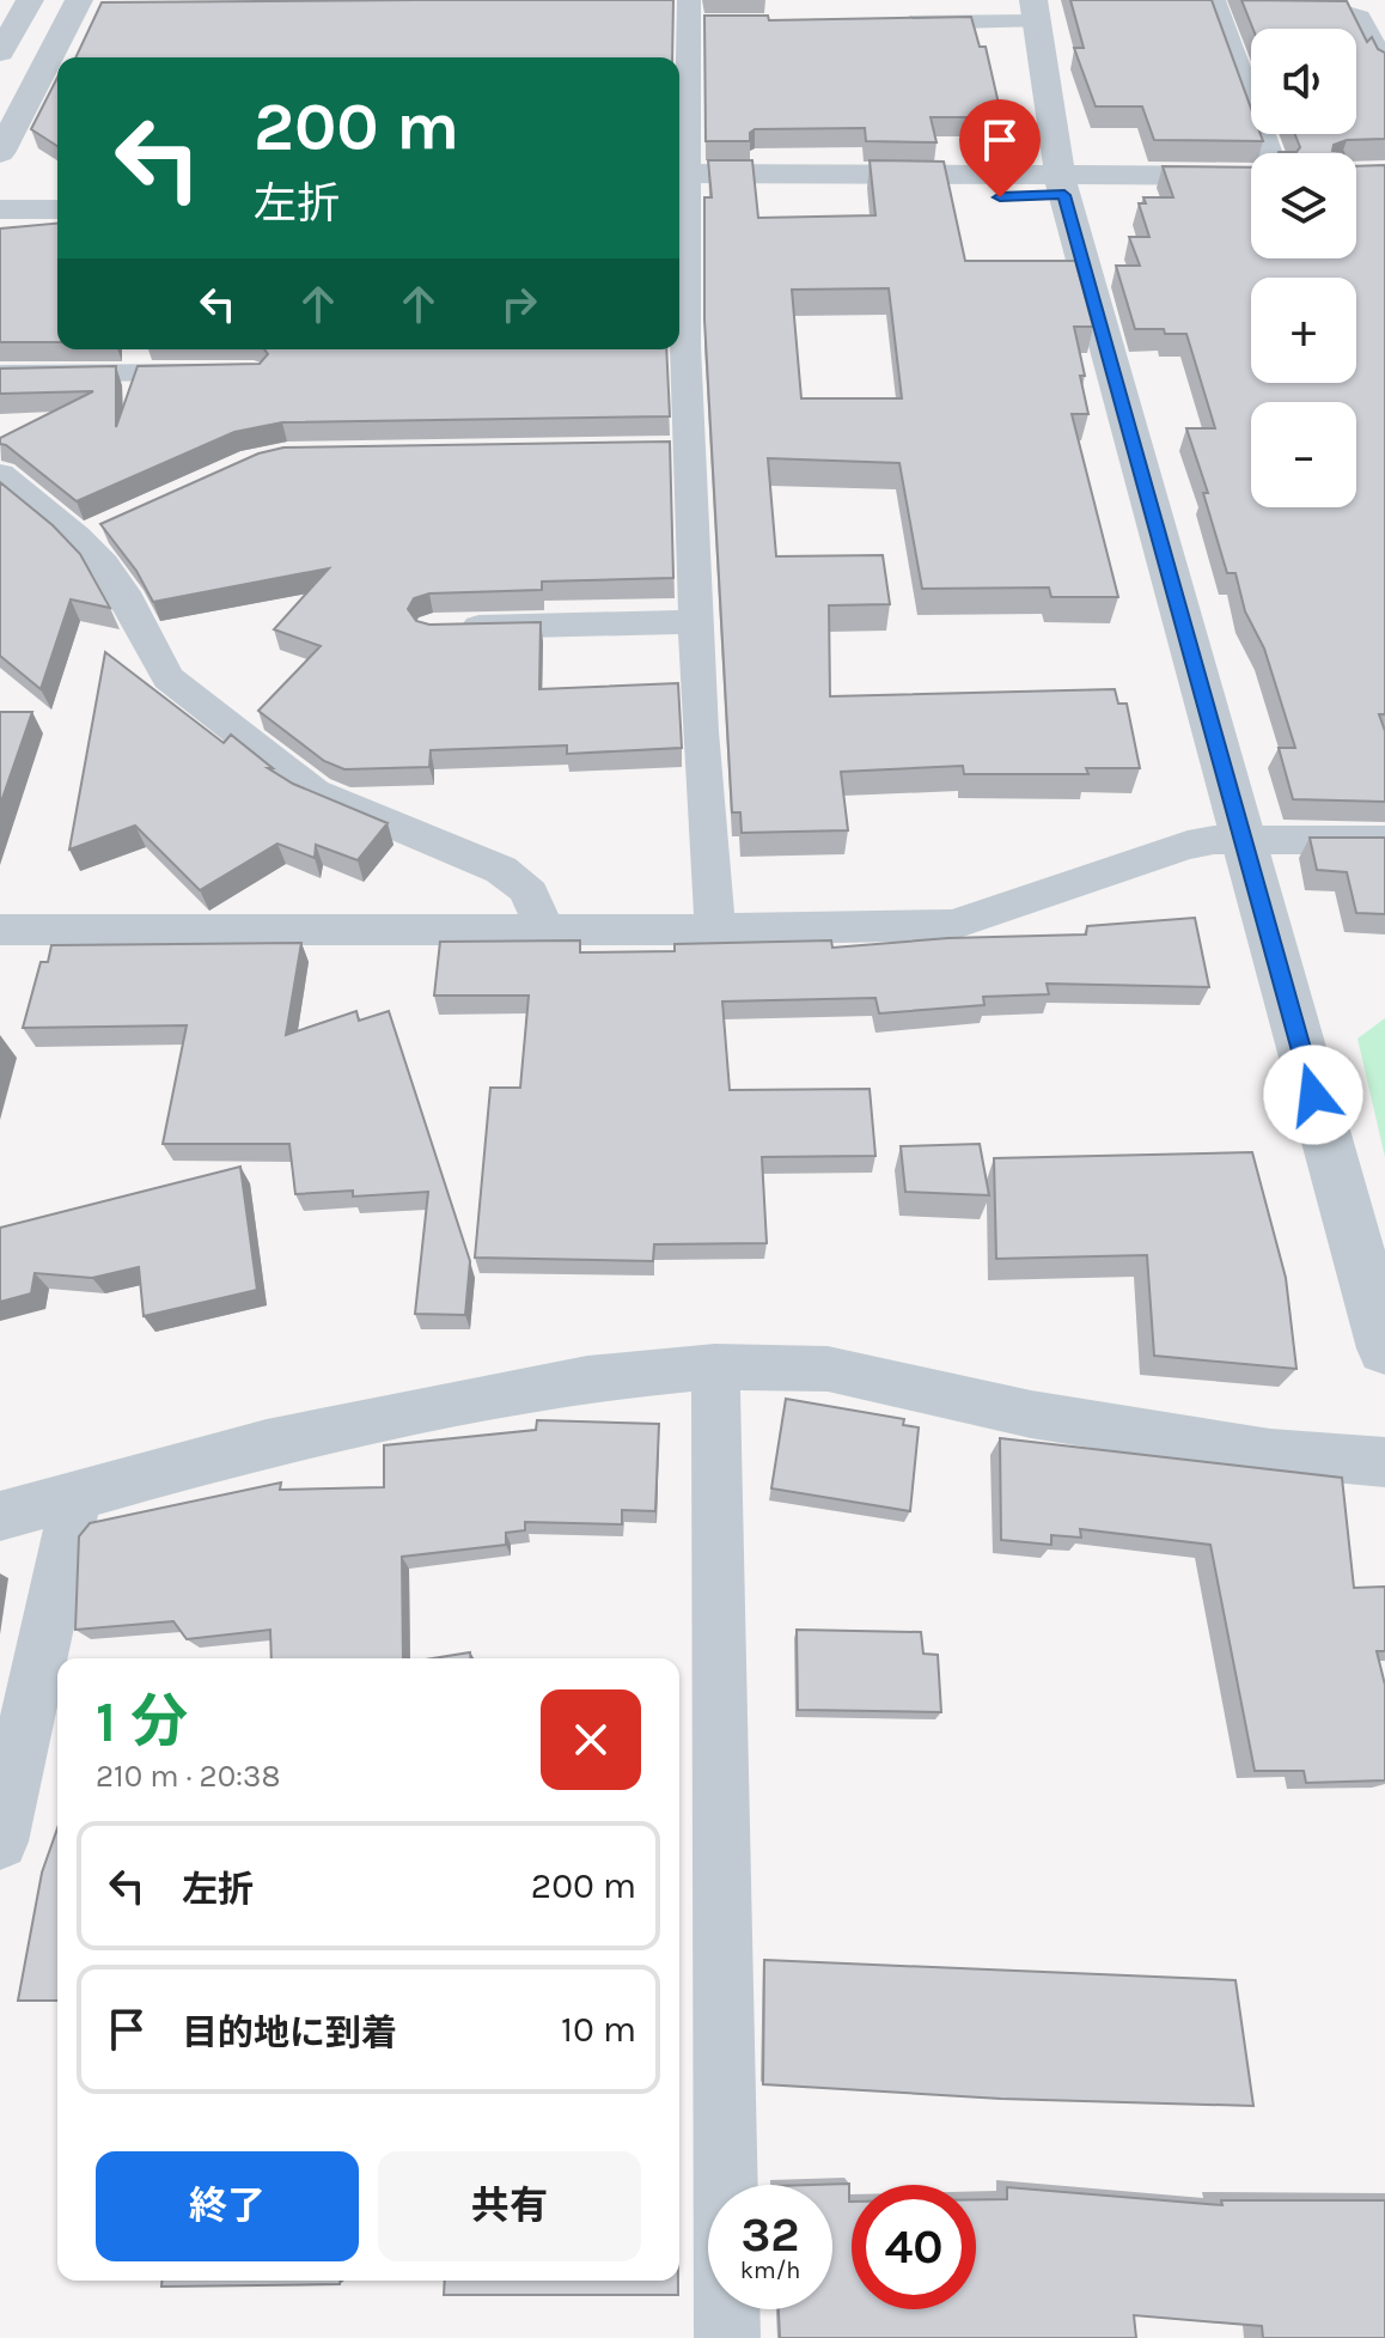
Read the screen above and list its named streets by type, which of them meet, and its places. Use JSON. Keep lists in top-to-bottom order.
{
  "page": {
    "map_buttons": ["+", "−"],
    "turn": ["200 m", "左折"],
    "heading": ["1 分", "210 m · 20:38"],
    "list": [
      {
        "name": "左折",
        "value": "200 m"
      },
      {
        "name": "目的地に到着",
        "value": "10 m"
      }
    ],
    "buttons": ["終了", "共有"],
    "speed": "32 km/h",
    "limit": "40"
  }
}
